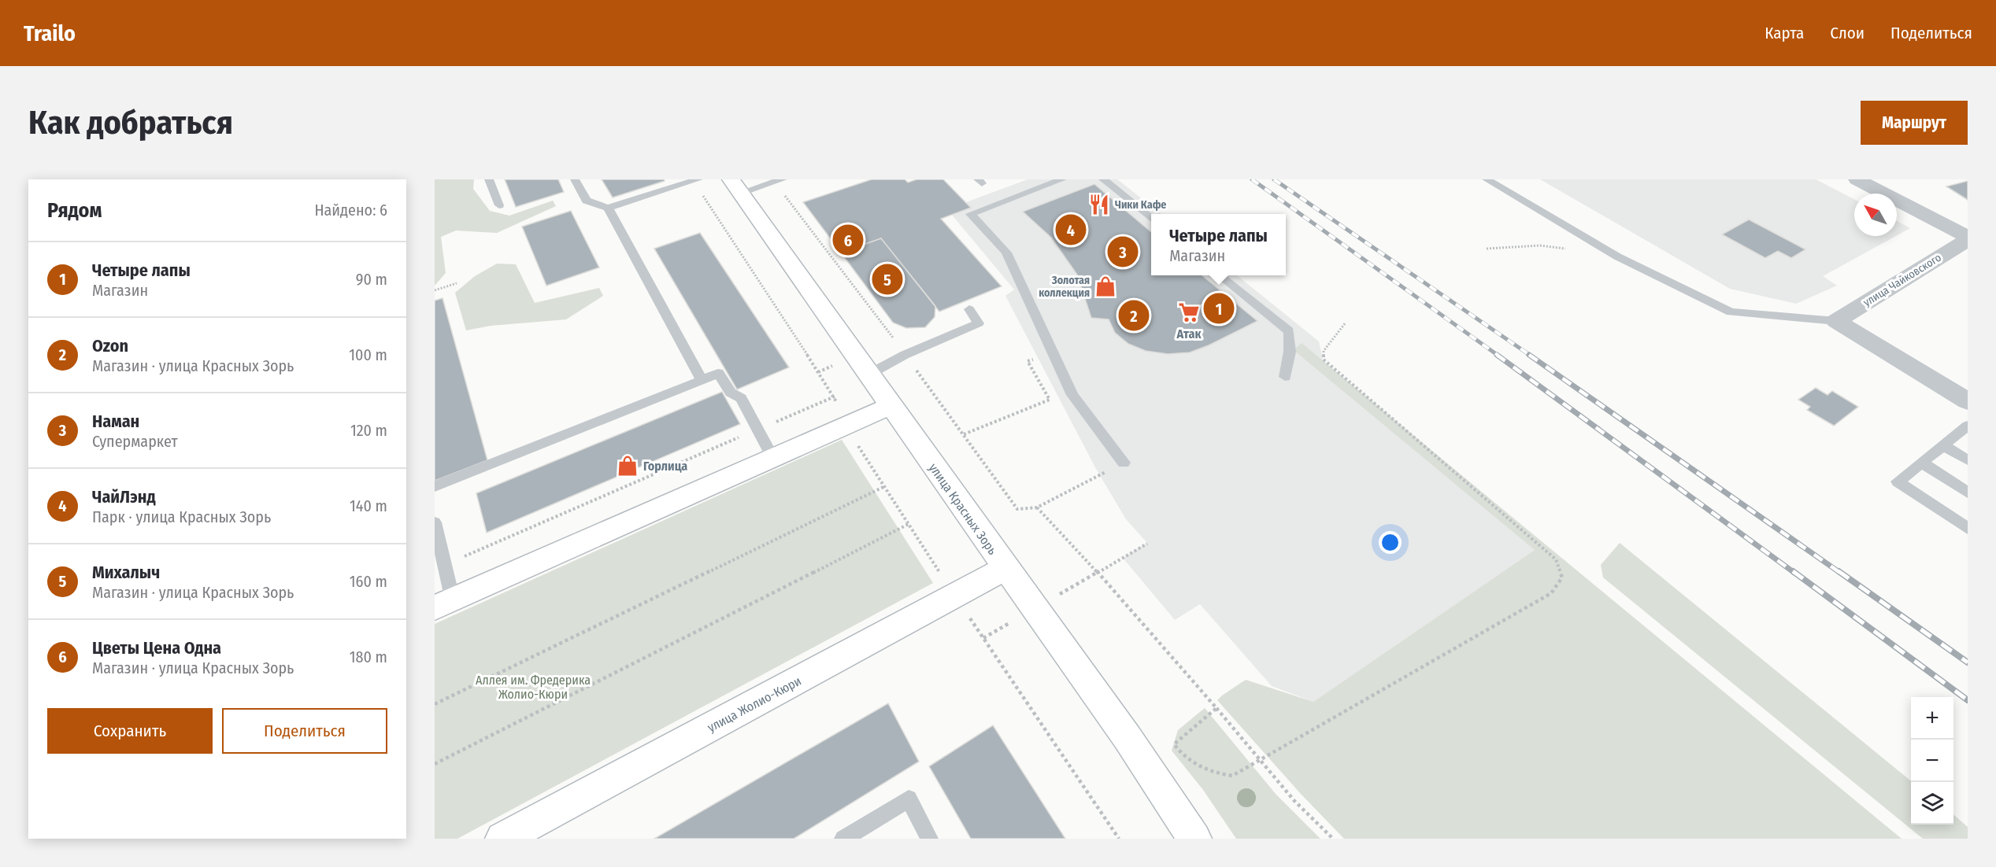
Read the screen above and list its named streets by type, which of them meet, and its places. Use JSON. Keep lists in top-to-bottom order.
{
  "streets": {
    "street": ["улица Чайковского", "улица Красных Зорь", "улица Жолио-Кюри"]
  },
  "crossings": [
    ["улица Красных Зорь", "улица Жолио-Кюри"]
  ],
  "parks": ["Аллея им. Фредерика Жолио-Кюри"],
  "places": {
    "restaurant": ["Чики Кафе"],
    "shop": ["Золотая коллекция", "Горлица"],
    "supermarket": ["Атак"]
  },
  "north": "top left",
  "page": {
    "header": "Trailo",
    "nav": ["Карта", "Слои", "Поделиться"],
    "buttons": [
      "Маршрут",
      ["Сохранить", "Поделиться"]
    ],
    "title": "Как добраться",
    "heading": ["Рядом", "Найдено: 6"],
    "pins": [
      "4",
      "6",
      "3",
      "5",
      "1",
      "2"
    ],
    "popup": ["Четыре лапы", "Магазин"],
    "list": [
      {
        "mark": "1",
        "name": "Четыре лапы",
        "note": "Магазин",
        "value": "90 m"
      },
      {
        "mark": "2",
        "name": "Ozon",
        "note": "Магазин · улица Красных Зорь",
        "value": "100 m"
      },
      {
        "mark": "3",
        "name": "Наман",
        "note": "Супермаркет",
        "value": "120 m"
      },
      {
        "mark": "4",
        "name": "ЧайЛэнд",
        "note": "Парк · улица Красных Зорь",
        "value": "140 m"
      },
      {
        "mark": "5",
        "name": "Михалыч",
        "note": "Магазин · улица Красных Зорь",
        "value": "160 m"
      },
      {
        "mark": "6",
        "name": "Цветы Цена Одна",
        "note": "Магазин · улица Красных Зорь",
        "value": "180 m"
      }
    ],
    "map_buttons": ["+", "−"]
  }
}
